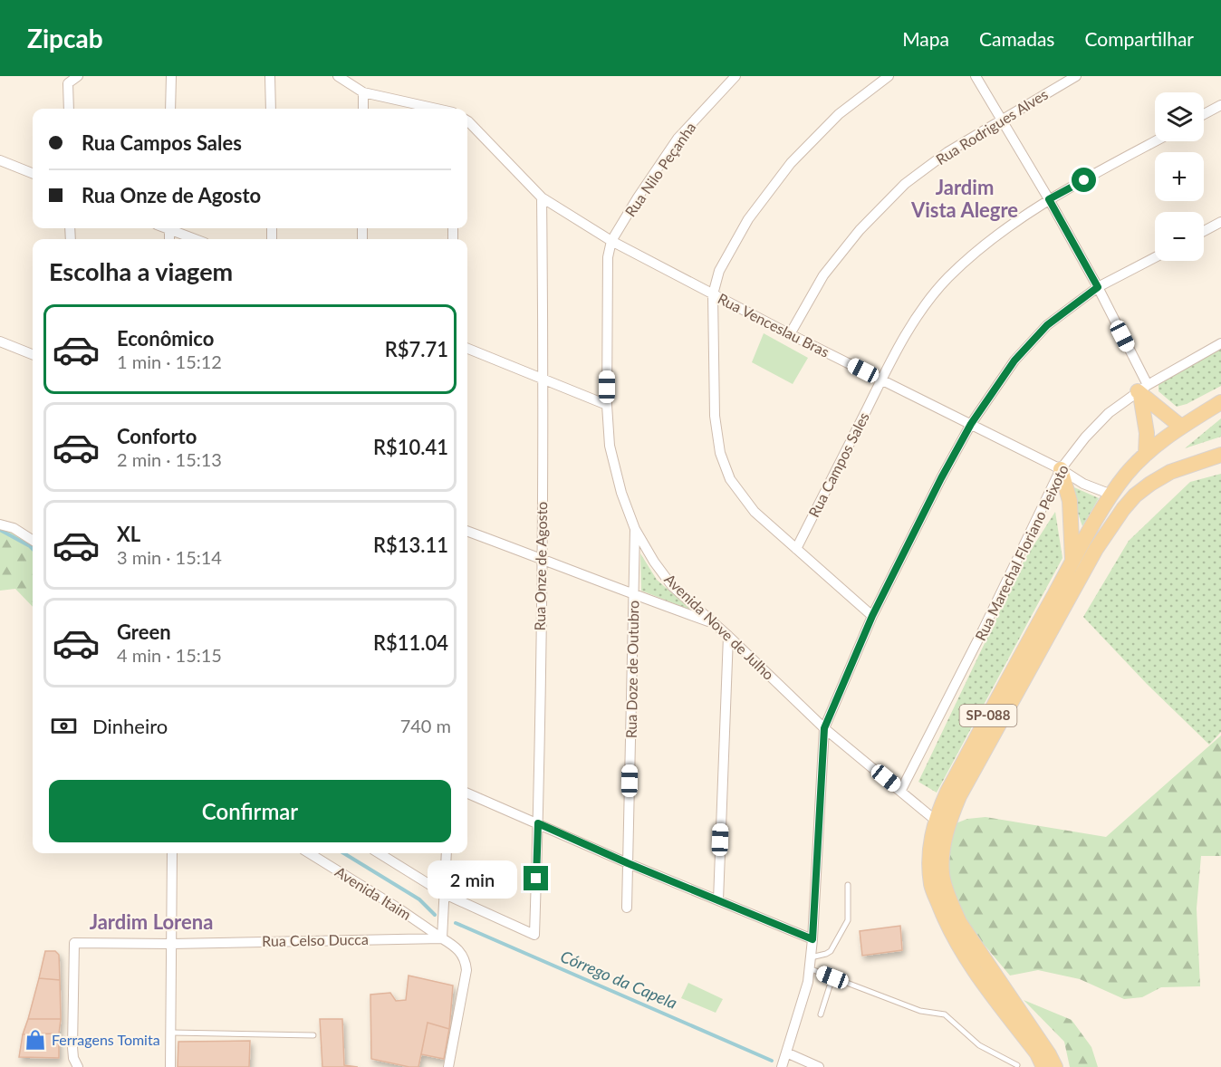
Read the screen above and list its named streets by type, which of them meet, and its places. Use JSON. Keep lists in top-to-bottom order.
{
  "streets": {
    "main road": ["SP-088"],
    "street": [
      "Rua Rodrigues Alves",
      "Rua Nilo Peçanha",
      "Rua Venceslau Bras",
      "Rua Campos Sales",
      "Rua Marechal Floriano Peixoto",
      "Rua Onze de Agosto",
      "Avenida Nove de Julho",
      "Rua Doze de Outubro",
      "Avenida Itaim",
      "Rua Celso Ducca"
    ]
  },
  "crossings": [
    ["Rua Rodrigues Alves", "Rua Venceslau Bras"],
    ["Rua Nilo Peçanha", "Rua Venceslau Bras"],
    ["Rua Nilo Peçanha", "Avenida Nove de Julho"],
    ["Rua Venceslau Bras", "Rua Campos Sales"],
    ["Rua Venceslau Bras", "Rua Marechal Floriano Peixoto"],
    ["Rua Venceslau Bras", "Avenida Nove de Julho"],
    ["Rua Venceslau Bras", "SP-088"],
    ["Rua Marechal Floriano Peixoto", "Avenida Nove de Julho"],
    ["Avenida Nove de Julho", "Rua Doze de Outubro"],
    ["Avenida Nove de Julho", "SP-088"],
    ["Avenida Itaim", "Rua Celso Ducca"]
  ],
  "districts": ["Jardim Vista Alegre", "Jardim Lorena"],
  "water": ["Córrego da Capela"],
  "places": {
    "shop": ["Ferragens Tomita"]
  },
  "page": {
    "header": "Zipcab",
    "nav": ["Mapa", "Camadas", "Compartilhar"],
    "map_buttons": ["+", "−"],
    "banner": ["Rua Campos Sales", "Rua Onze de Agosto"],
    "heading": "Escolha a viagem",
    "list": [
      {
        "name": "Econômico",
        "note": "1 min · 15:12",
        "value": "R$7.71"
      },
      {
        "name": "Conforto",
        "note": "2 min · 15:13",
        "value": "R$10.41"
      },
      {
        "name": "XL",
        "note": "3 min · 15:14",
        "value": "R$13.11"
      },
      {
        "name": "Green",
        "note": "4 min · 15:15",
        "value": "R$11.04"
      }
    ],
    "pay": ["Dinheiro", "740 m"],
    "buttons": "Confirmar",
    "bubble": "2 min"
  }
}
